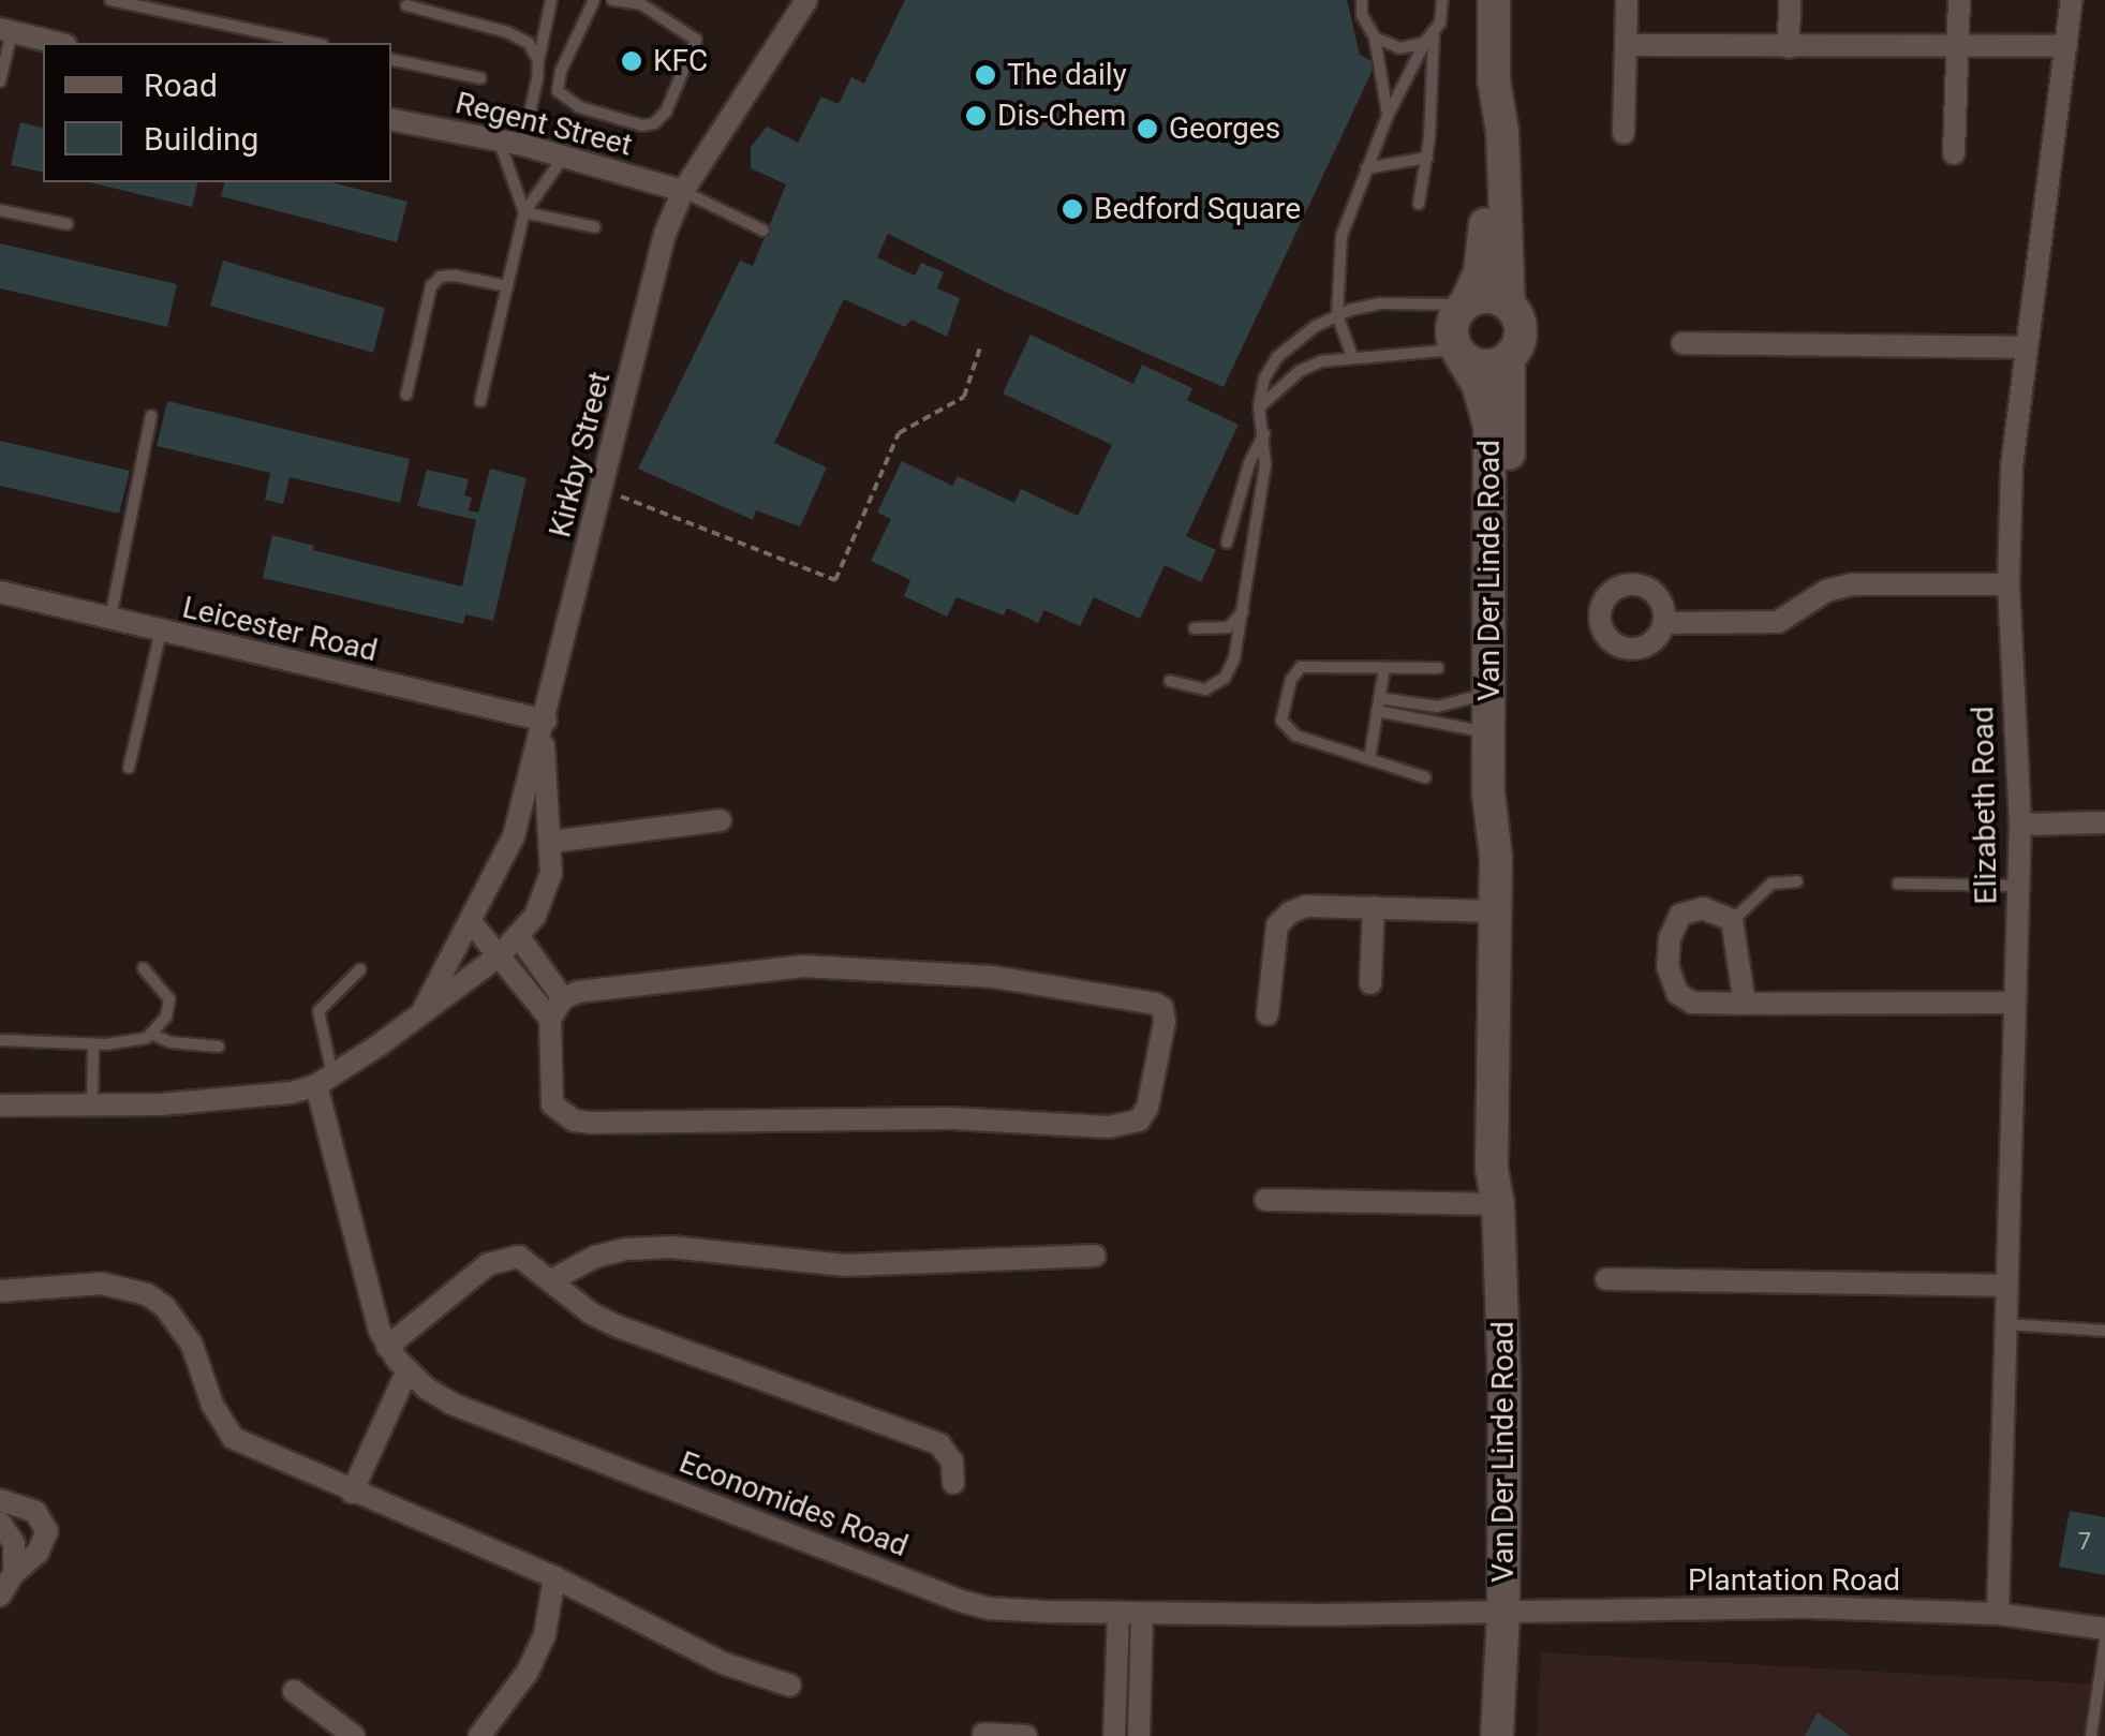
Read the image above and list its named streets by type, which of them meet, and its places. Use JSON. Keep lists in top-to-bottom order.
{
  "streets": {
    "main road": ["Van Der Linde Road"],
    "street": [
      "Regent Street",
      "Kirkby Street",
      "Leicester Road",
      "Elizabeth Road",
      "Economides Road",
      "Plantation Road"
    ]
  },
  "crossings": [
    ["Regent Street", "Kirkby Street"],
    ["Kirkby Street", "Leicester Road"],
    ["Kirkby Street", "Economides Road"],
    ["Van Der Linde Road", "Economides Road"],
    ["Van Der Linde Road", "Plantation Road"],
    ["Elizabeth Road", "Plantation Road"],
    ["Economides Road", "Plantation Road"]
  ],
  "places": [
    "KFC",
    "The daily",
    "Dis-Chem",
    "Georges",
    "Bedford Square"
  ],
  "house_numbers": ["7"],
  "legend": ["Road", "Building"]
}
